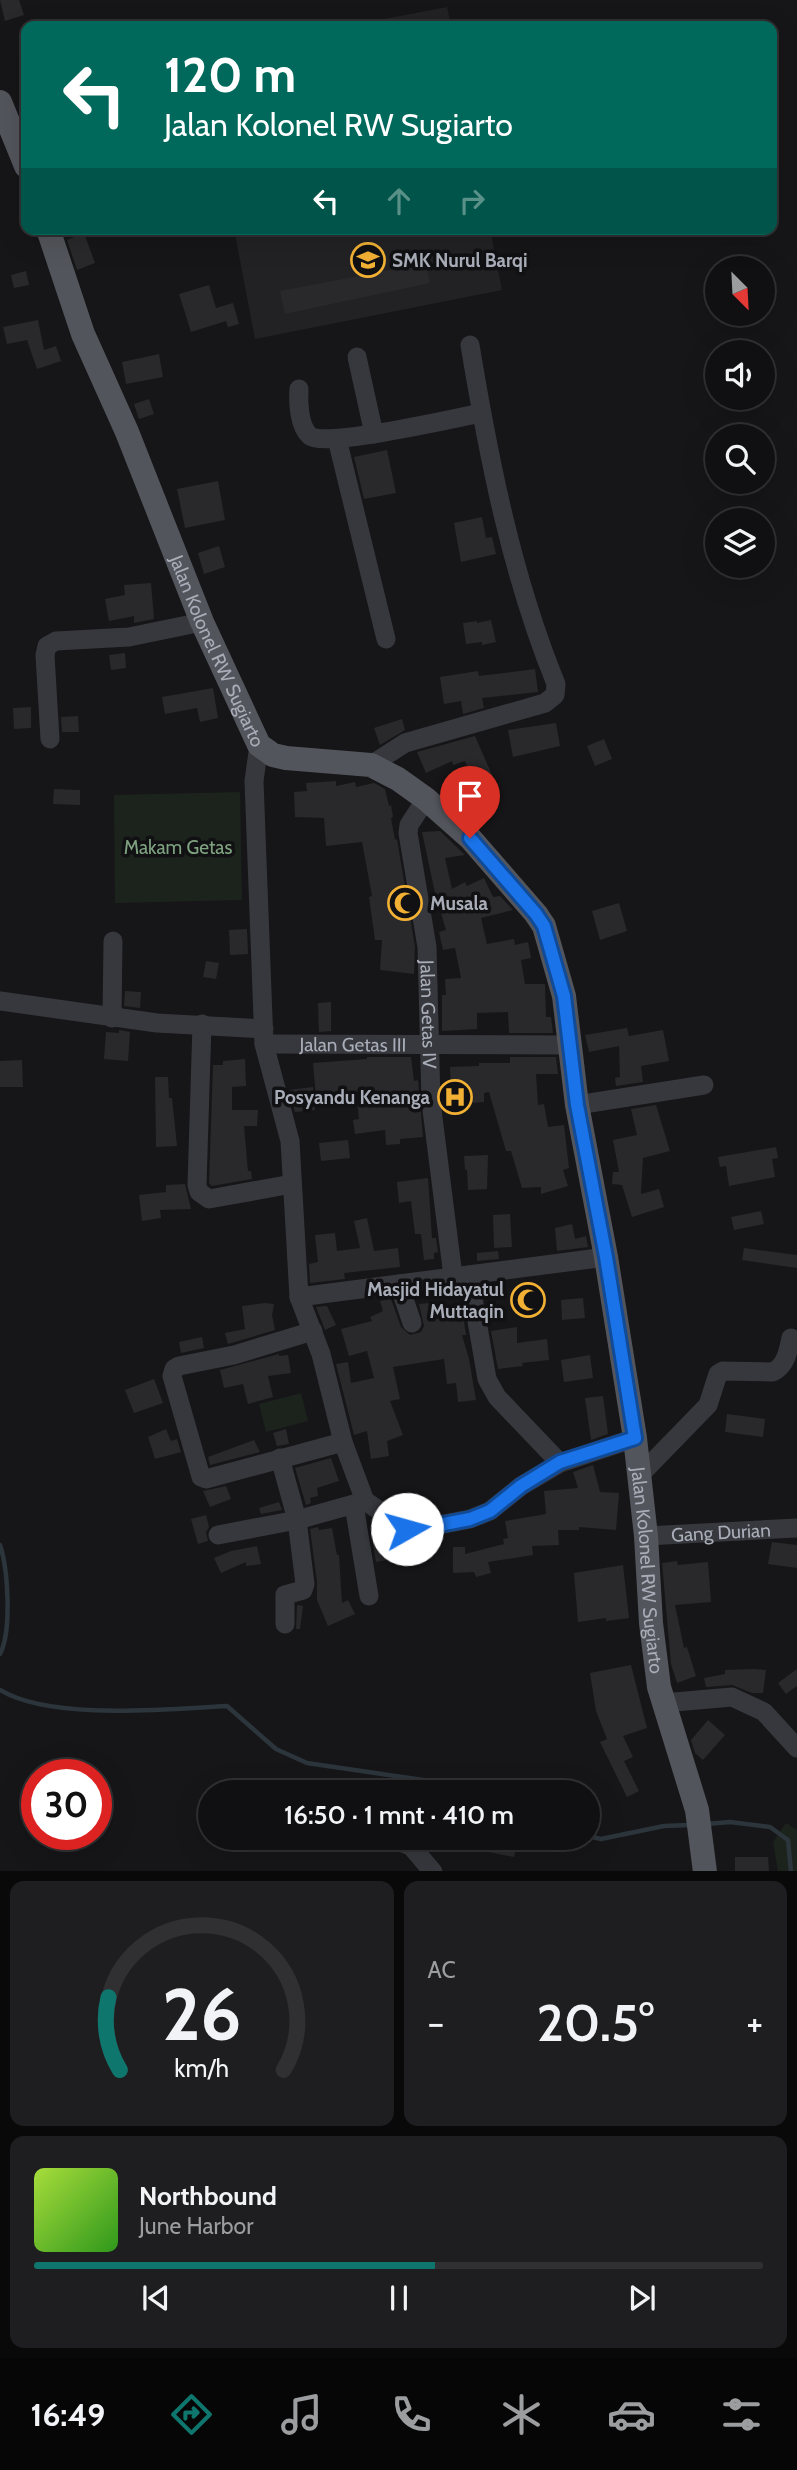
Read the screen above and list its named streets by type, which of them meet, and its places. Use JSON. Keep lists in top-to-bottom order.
{
  "streets": {
    "main road": ["Jalan Kolonel RW Sugiarto"],
    "street": ["Jalan Getas IV", "Jalan Getas III", "Gang Durian"]
  },
  "crossings": [
    ["Jalan Kolonel RW Sugiarto", "Jalan Getas IV"],
    ["Jalan Kolonel RW Sugiarto", "Jalan Getas III"],
    ["Jalan Kolonel RW Sugiarto", "Gang Durian"],
    ["Jalan Getas IV", "Jalan Getas III"]
  ],
  "parks": ["Makam Getas"],
  "places": {
    "school or university": ["SMK Nurul Barqi"],
    "mosque": ["Musala", "Masjid Hidayatul Muttaqin"],
    "hospital": ["Posyandu Kenanga"]
  },
  "north": "bottom right",
  "page": {
    "turn": ["120 m", "Jalan Kolonel RW Sugiarto"],
    "limit": "30",
    "trip": "16:50 · 1 mnt · 410 m",
    "tile": "AC",
    "heat": ["−", "20.5°", "+"],
    "song": ["Northbound", "June Harbor"],
    "tabs": "16:49",
    "gauge": ["26", "km/h"]
  }
}
